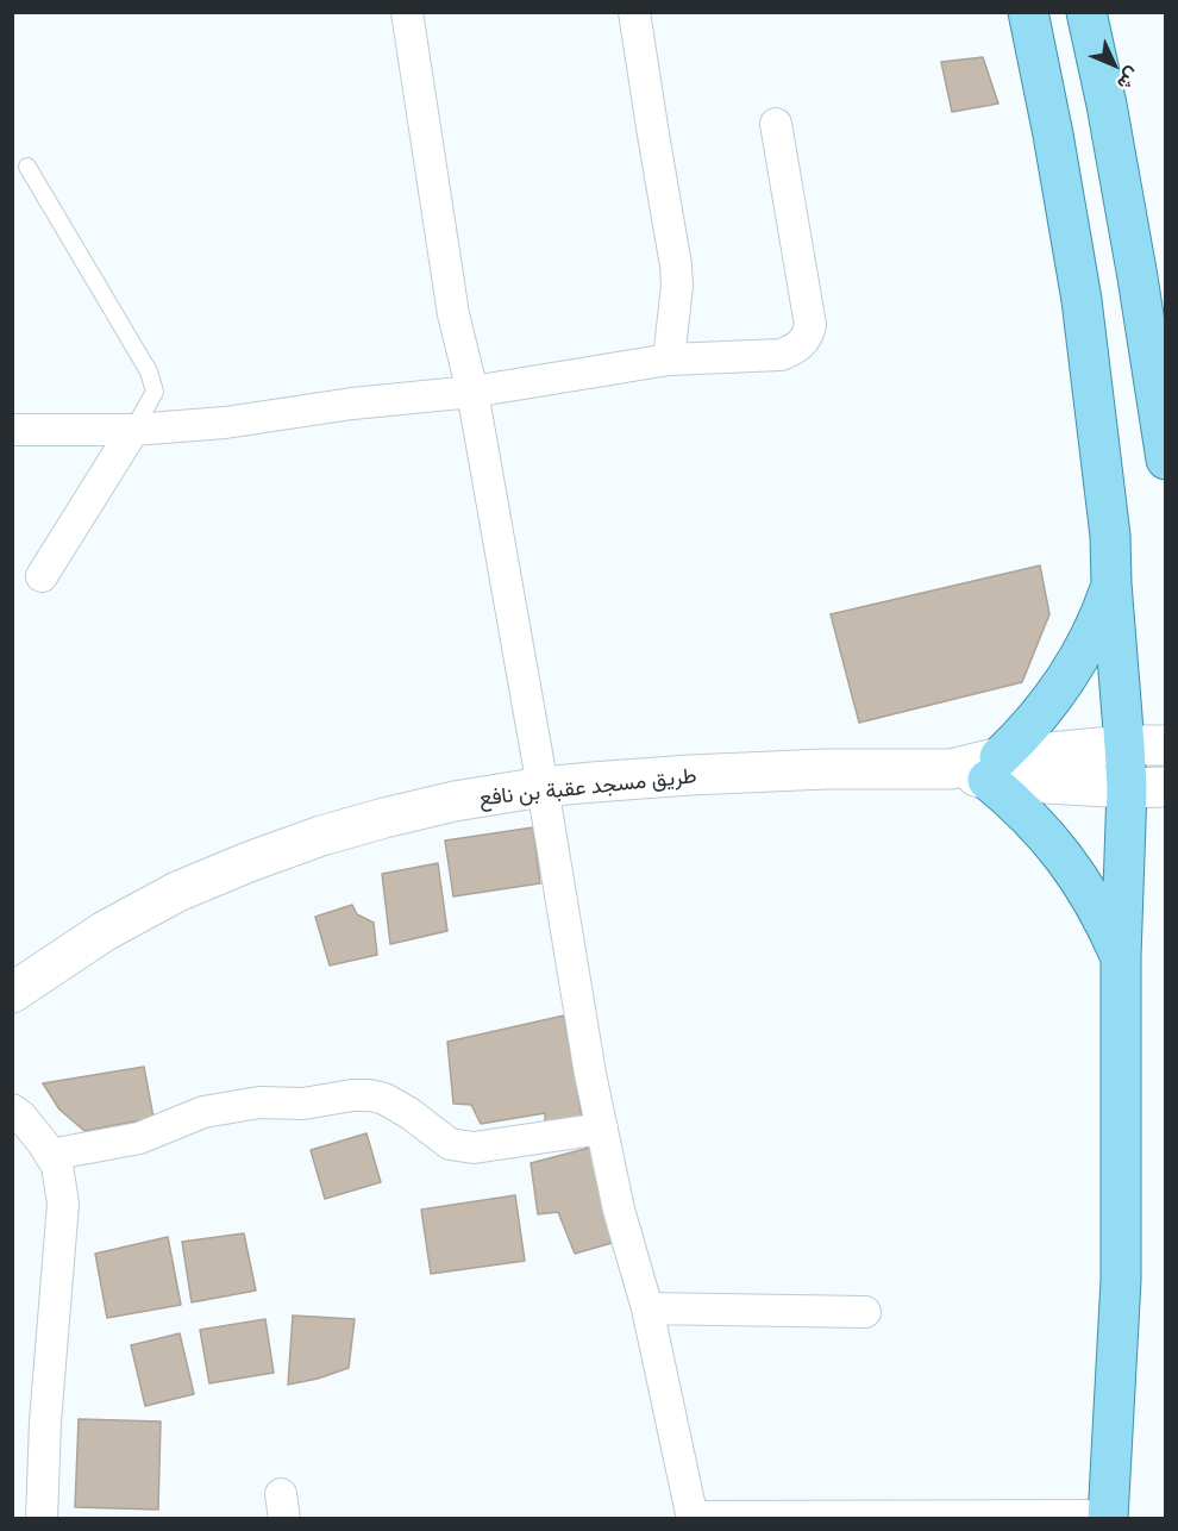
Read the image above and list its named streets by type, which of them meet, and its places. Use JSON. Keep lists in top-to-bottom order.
{
  "streets": {
    "street": ["طريق مسجد عقبة بن نافع"]
  },
  "north": "bottom right"
}
